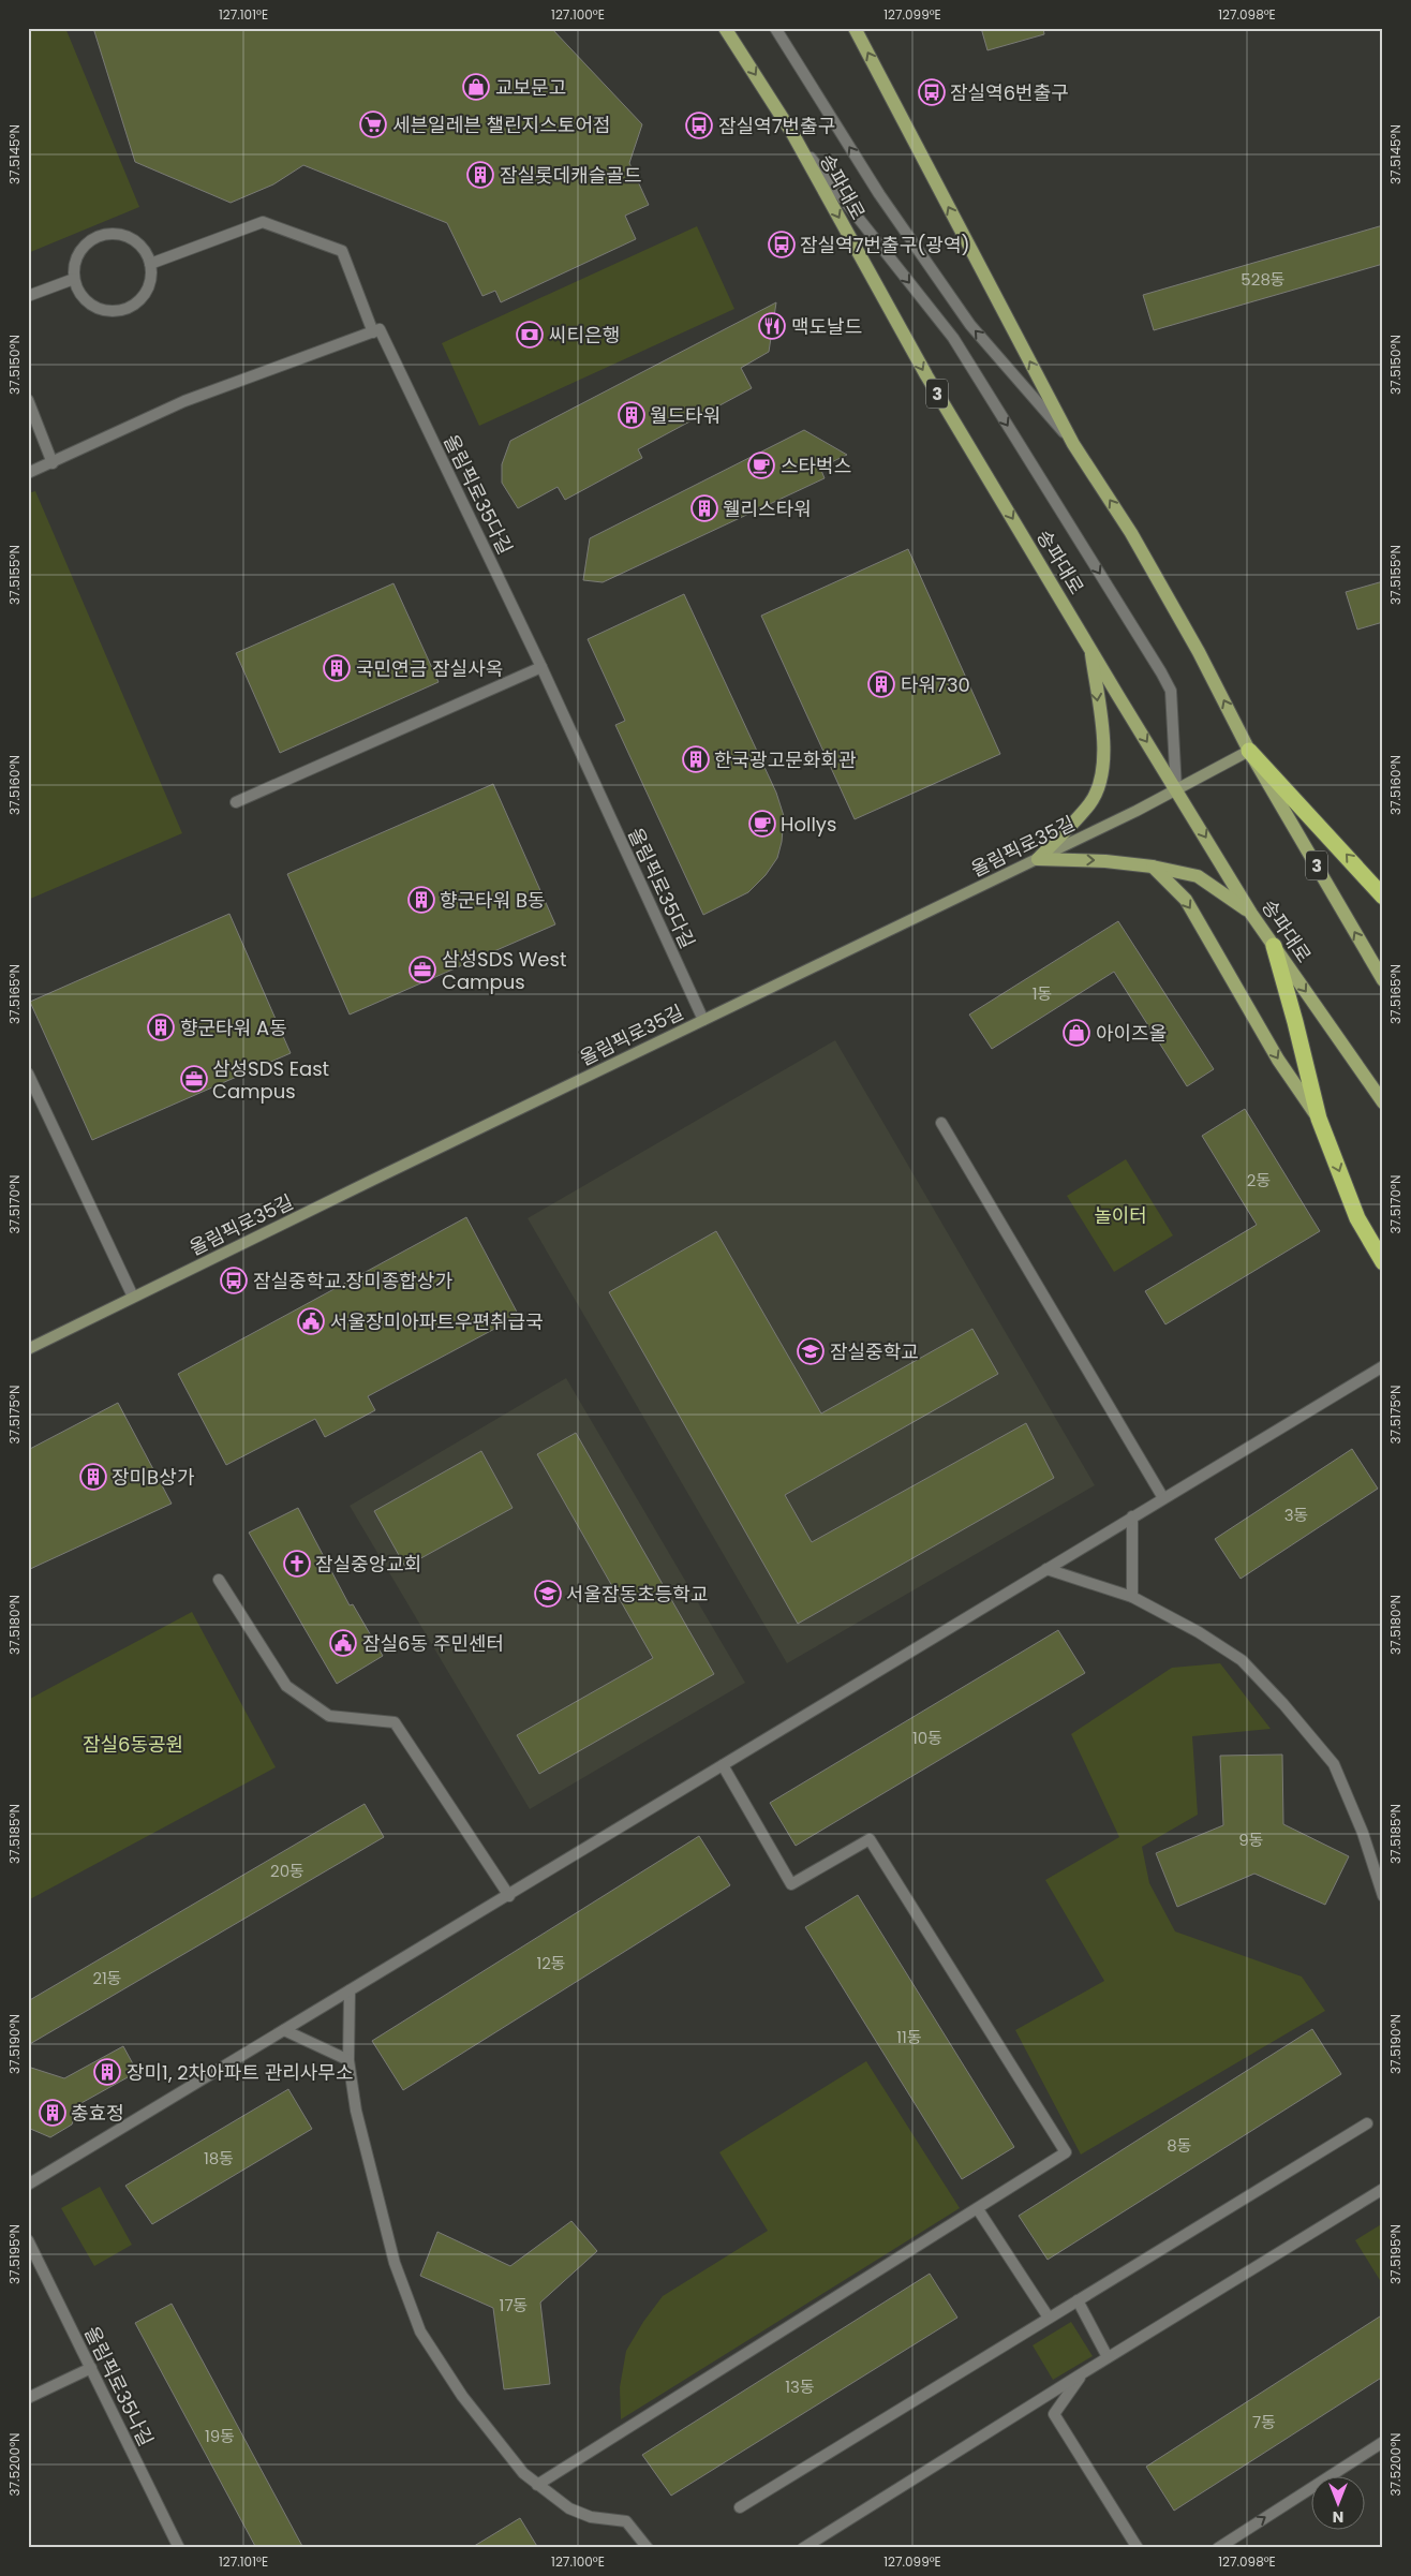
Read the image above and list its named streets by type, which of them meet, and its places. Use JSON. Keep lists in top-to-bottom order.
{
  "streets": {
    "main road": ["송파대로", "3"],
    "street": ["올림픽로35다길", "올림픽로35길", "올림픽로35나길"]
  },
  "crossings": [
    ["송파대로", "올림픽로35길"],
    ["3", "올림픽로35길"],
    ["올림픽로35다길", "올림픽로35길"]
  ],
  "parks": ["놀이터", "잠실6동공원"],
  "places": {
    "shop": ["교보문고", "아이즈올"],
    "bus stop": [
      "잠실역6번출구",
      "잠실역7번출구",
      "잠실역7번출구(광역)",
      "잠실중학교.장미종합상가"
    ],
    "supermarket": ["세븐일레븐 챌린지스토어점"],
    "building": [
      "잠실롯데캐슬골드",
      "월드타워",
      "웰리스타워",
      "국민연금 잠실사옥",
      "타워730",
      "한국광고문화회관",
      "향군타워 B동",
      "향군타워 A동",
      "장미B상가",
      "장미1, 2차아파트 관리사무소",
      "충효정"
    ],
    "restaurant": ["맥도날드"],
    "bank": ["씨티은행"],
    "cafe": ["스타벅스", "Hollys"],
    "office": ["삼성SDS West Campus", "삼성SDS East Campus"],
    "public building": ["서울장미아파트우편취급국", "잠실6동 주민센터"],
    "school or university": ["잠실중학교", "서울잠동초등학교"],
    "church": ["잠실중앙교회"]
  },
  "house_numbers": [
    "528동",
    "1동",
    "2동",
    "3동",
    "10동",
    "9동",
    "20동",
    "12동",
    "21동",
    "11동",
    "8동",
    "18동",
    "17동",
    "13동",
    "7동",
    "19동"
  ],
  "north": "bottom",
  "coordinates": [
    "127.101°E",
    "127.100°E",
    "127.099°E",
    "127.098°E",
    "37.5145°N",
    "37.5150°N",
    "37.5155°N",
    "37.5160°N",
    "37.5165°N",
    "37.5170°N",
    "37.5175°N",
    "37.5180°N",
    "37.5185°N",
    "37.5190°N",
    "37.5195°N",
    "37.5200°N"
  ]
}
